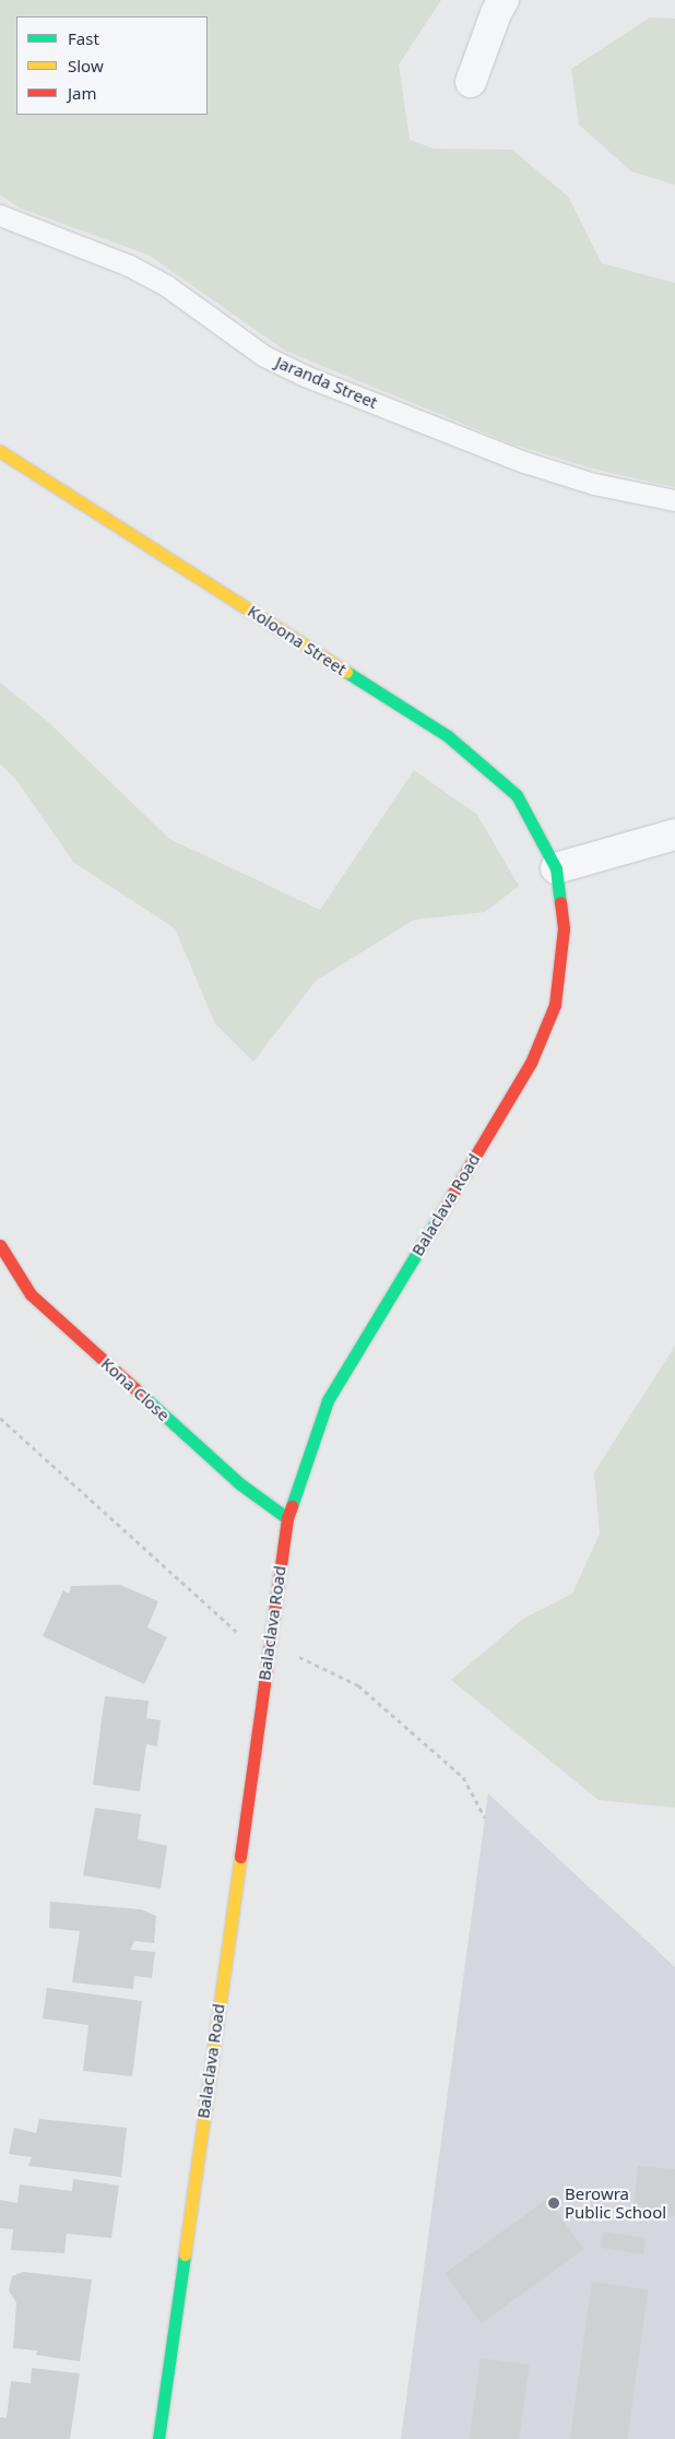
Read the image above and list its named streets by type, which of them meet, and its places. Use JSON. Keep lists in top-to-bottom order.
{
  "streets": {
    "street": ["Koloona Street", "Balaclava Road", "Kona Close"],
    "lane": ["Jaranda Street"]
  },
  "crossings": [
    ["Koloona Street", "Balaclava Road"],
    ["Balaclava Road", "Kona Close"]
  ],
  "places": ["Berowra Public School"],
  "legend": ["Fast", "Slow", "Jam"]
}
